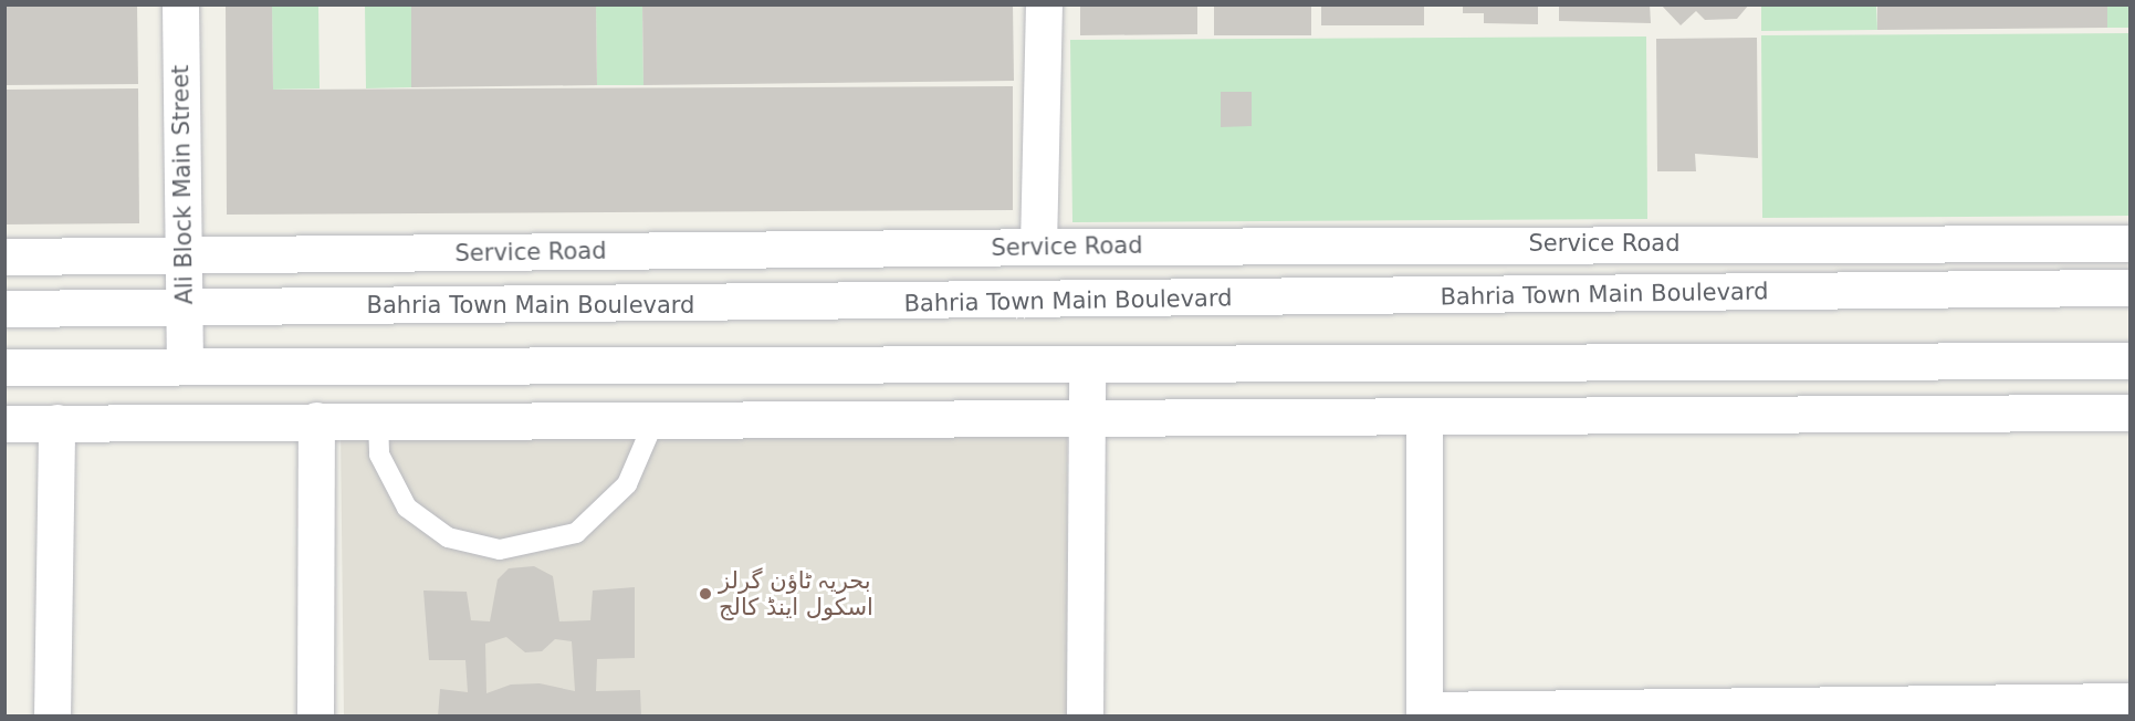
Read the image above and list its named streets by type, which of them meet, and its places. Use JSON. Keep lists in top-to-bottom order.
{
  "streets": {
    "street": ["Ali Block Main Street", "Service Road", "Bahria Town Main Boulevard"]
  },
  "crossings": [
    ["Ali Block Main Street", "Service Road"],
    ["Ali Block Main Street", "Bahria Town Main Boulevard"]
  ],
  "places": ["بحریہ ٹاؤن گرلز اسکول اینڈ کالج"]
}
